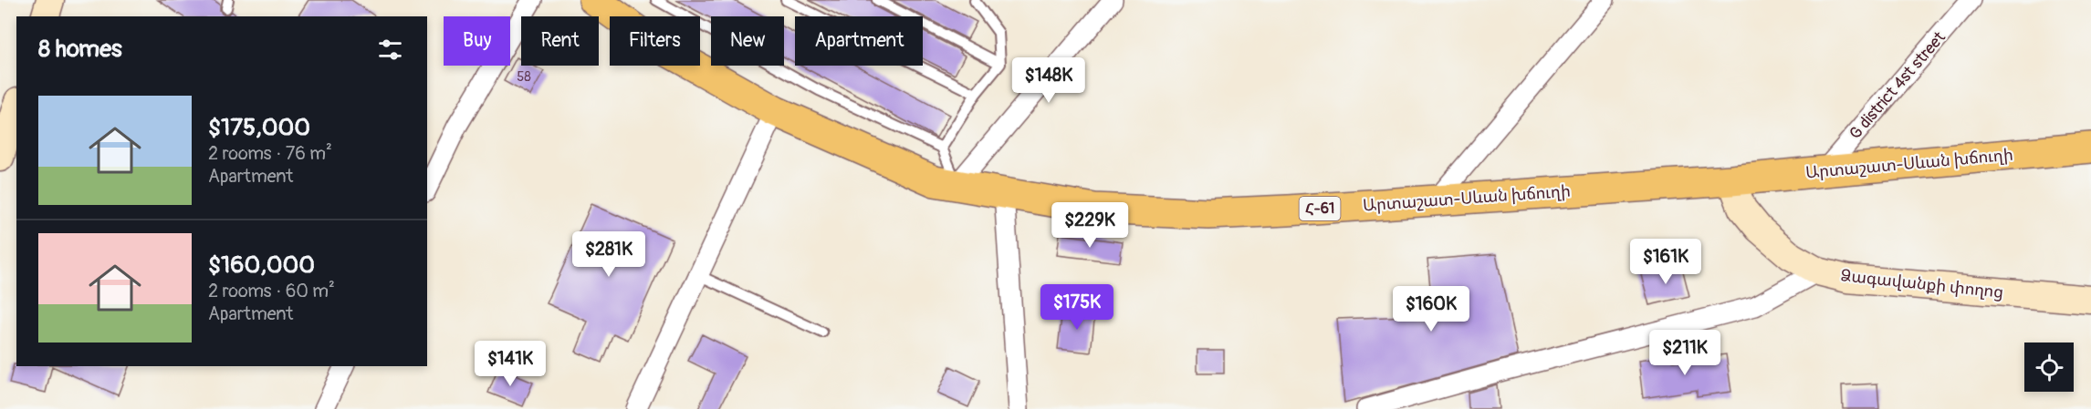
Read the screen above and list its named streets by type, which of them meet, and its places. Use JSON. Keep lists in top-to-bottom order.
{
  "streets": {
    "main road": ["Արտաշատ-Սևան խճուղի", "Հ-61"],
    "street": ["G district 4st street", "Ձագավանքի փողոց"]
  },
  "crossings": [
    ["G district 4st street", "Արտաշատ-Սևան խճուղի"],
    ["Արտաշատ-Սևան խճուղի", "Ձագավանքի փողոց"]
  ],
  "house_numbers": ["58"],
  "page": {
    "chip": [
      "Buy",
      "Rent",
      "Filters",
      "New",
      "Apartment"
    ],
    "heading": "8 homes",
    "price": [
      "$148K",
      "$229K",
      "$281K",
      "$161K",
      "$175K",
      "$160K",
      "$211K",
      "$141K"
    ],
    "list": [
      {
        "name": "$175,000",
        "note": "2 rooms · 76 m² · Apartment"
      },
      {
        "name": "$160,000",
        "note": "2 rooms · 60 m² · Apartment"
      }
    ]
  }
}
